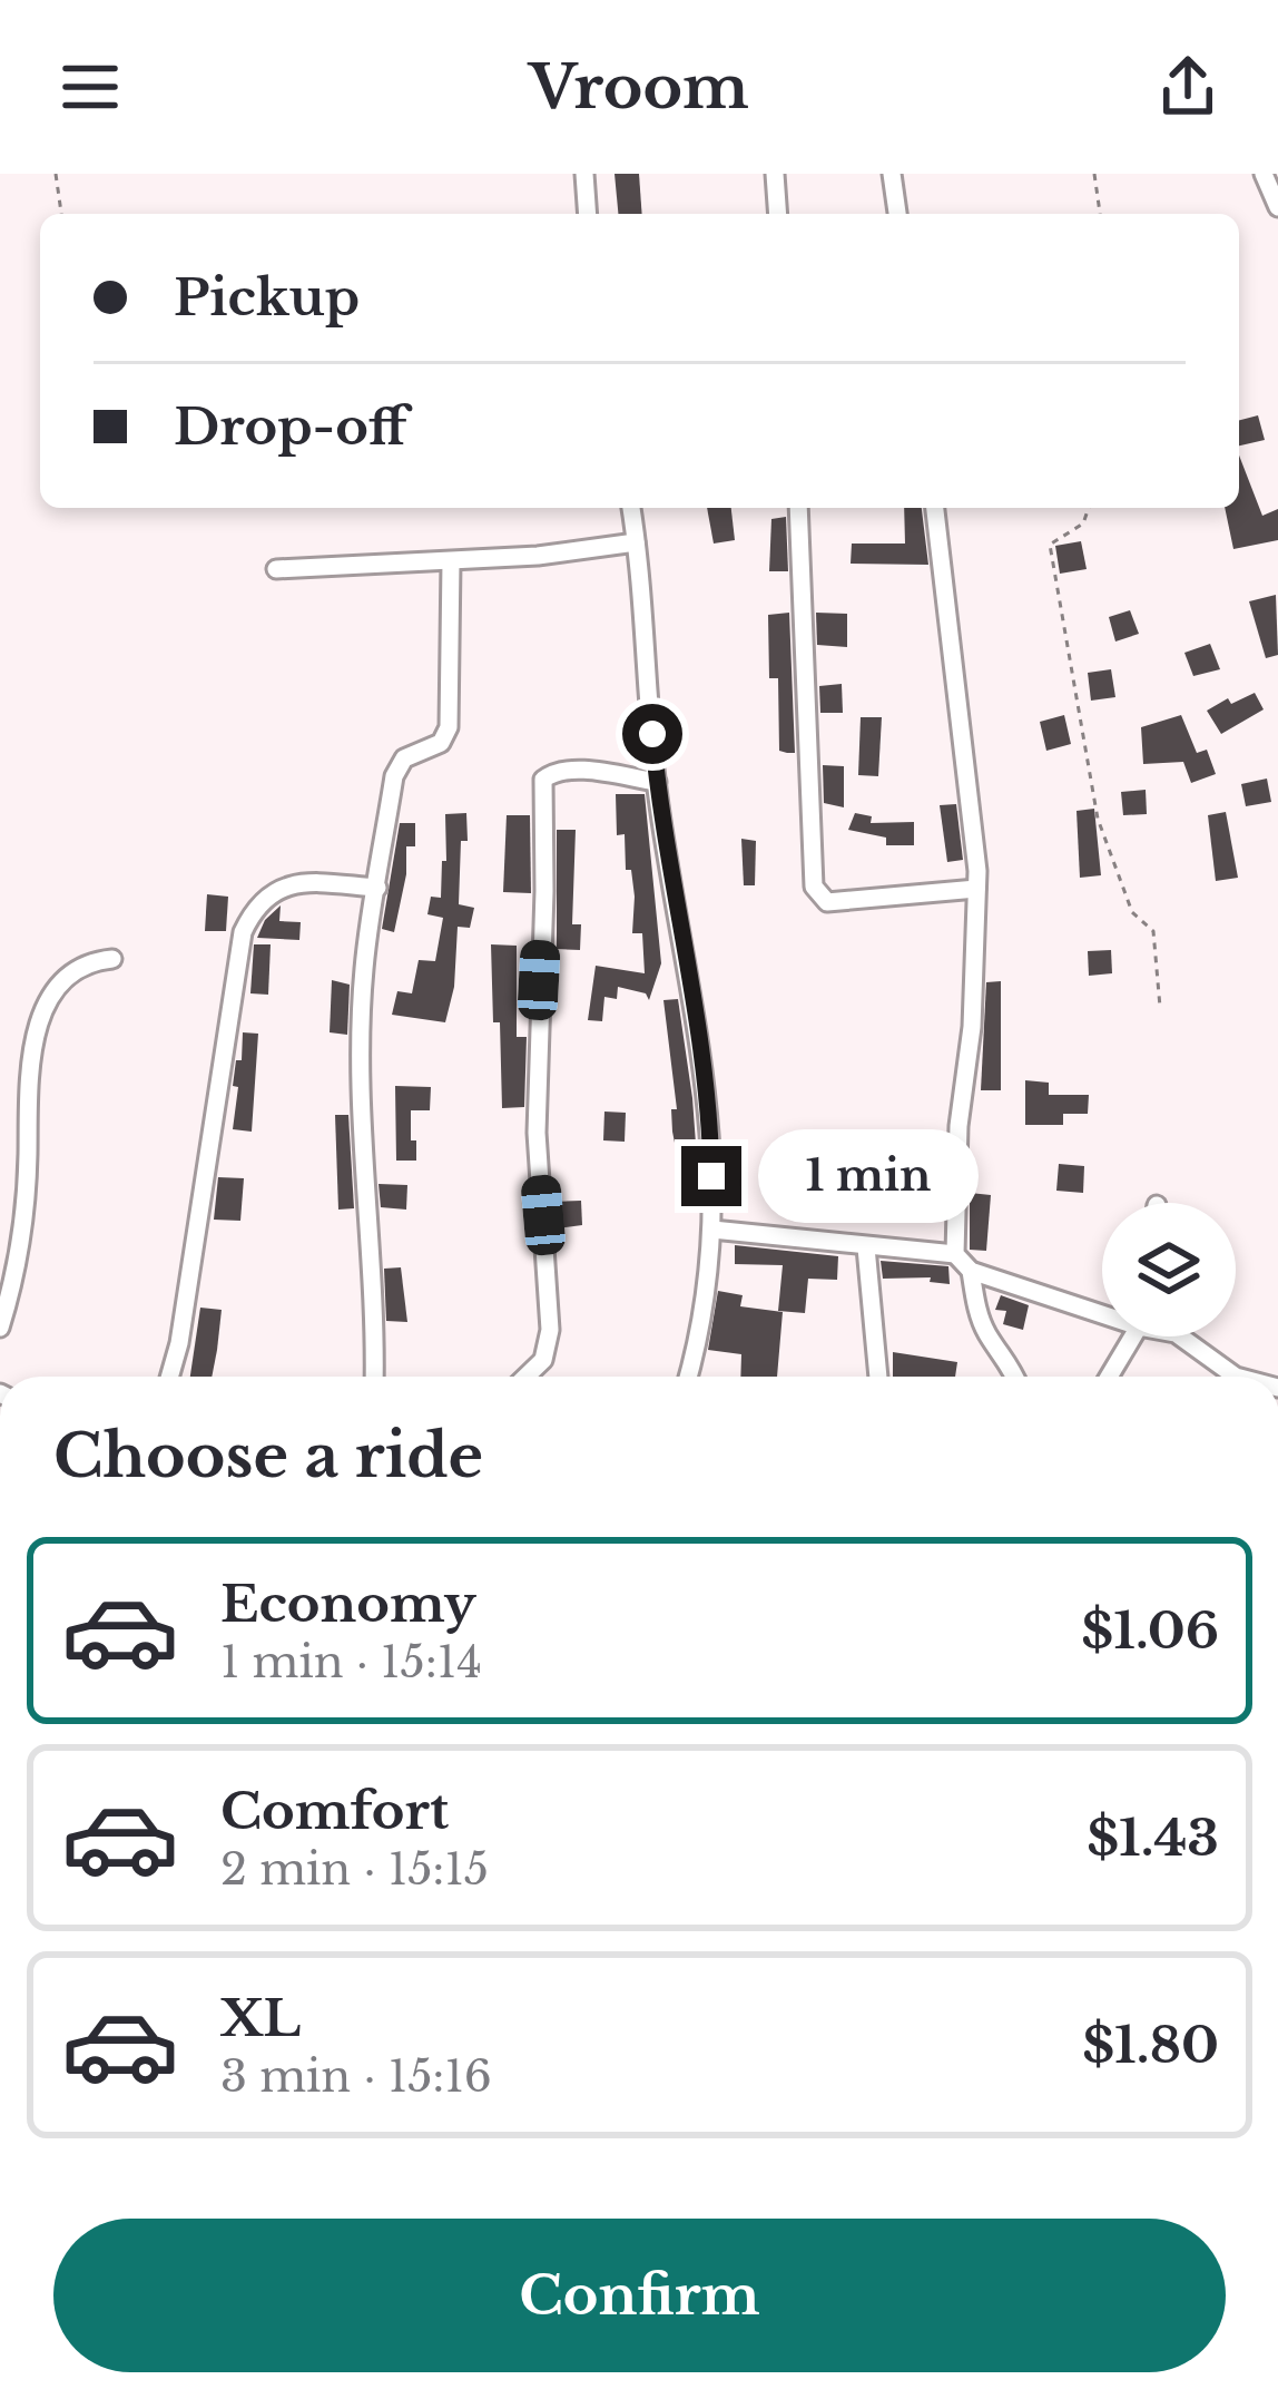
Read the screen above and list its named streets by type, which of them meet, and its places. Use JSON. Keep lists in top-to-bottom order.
{
  "page": {
    "header": "Vroom",
    "banner": ["Pickup", "Drop-off"],
    "bubble": "1 min",
    "heading": "Choose a ride",
    "list": [
      {
        "name": "Economy",
        "note": "1 min · 15:14",
        "value": "$1.06"
      },
      {
        "name": "Comfort",
        "note": "2 min · 15:15",
        "value": "$1.43"
      },
      {
        "name": "XL",
        "note": "3 min · 15:16",
        "value": "$1.80"
      }
    ],
    "buttons": "Confirm"
  }
}
